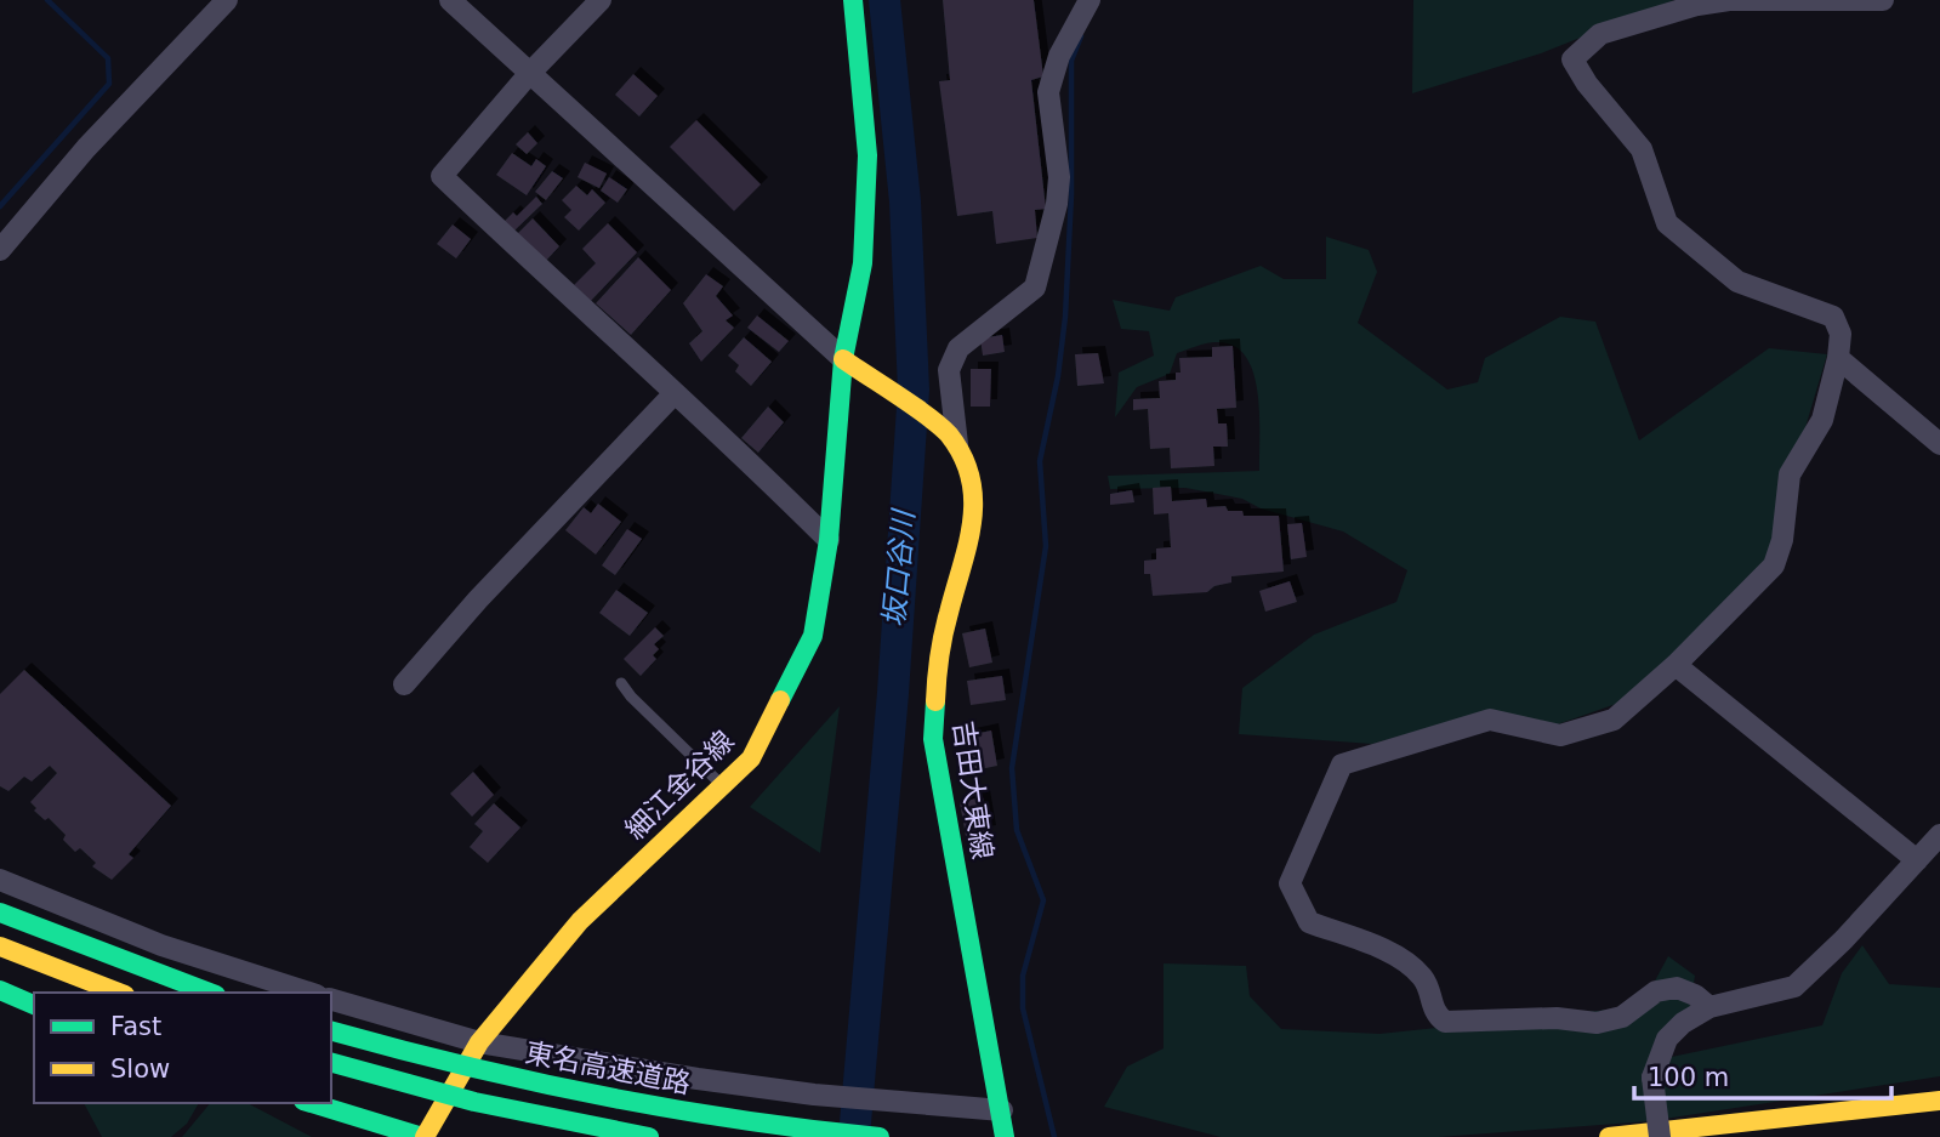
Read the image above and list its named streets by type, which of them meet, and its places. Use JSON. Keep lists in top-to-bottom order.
{
  "streets": {
    "main road": ["細江金谷線", "吉田大東線", "東名高速道路"]
  },
  "water": ["坂口谷川"],
  "legend": ["Fast", "Slow"],
  "scale_bar": "100 m"
}
